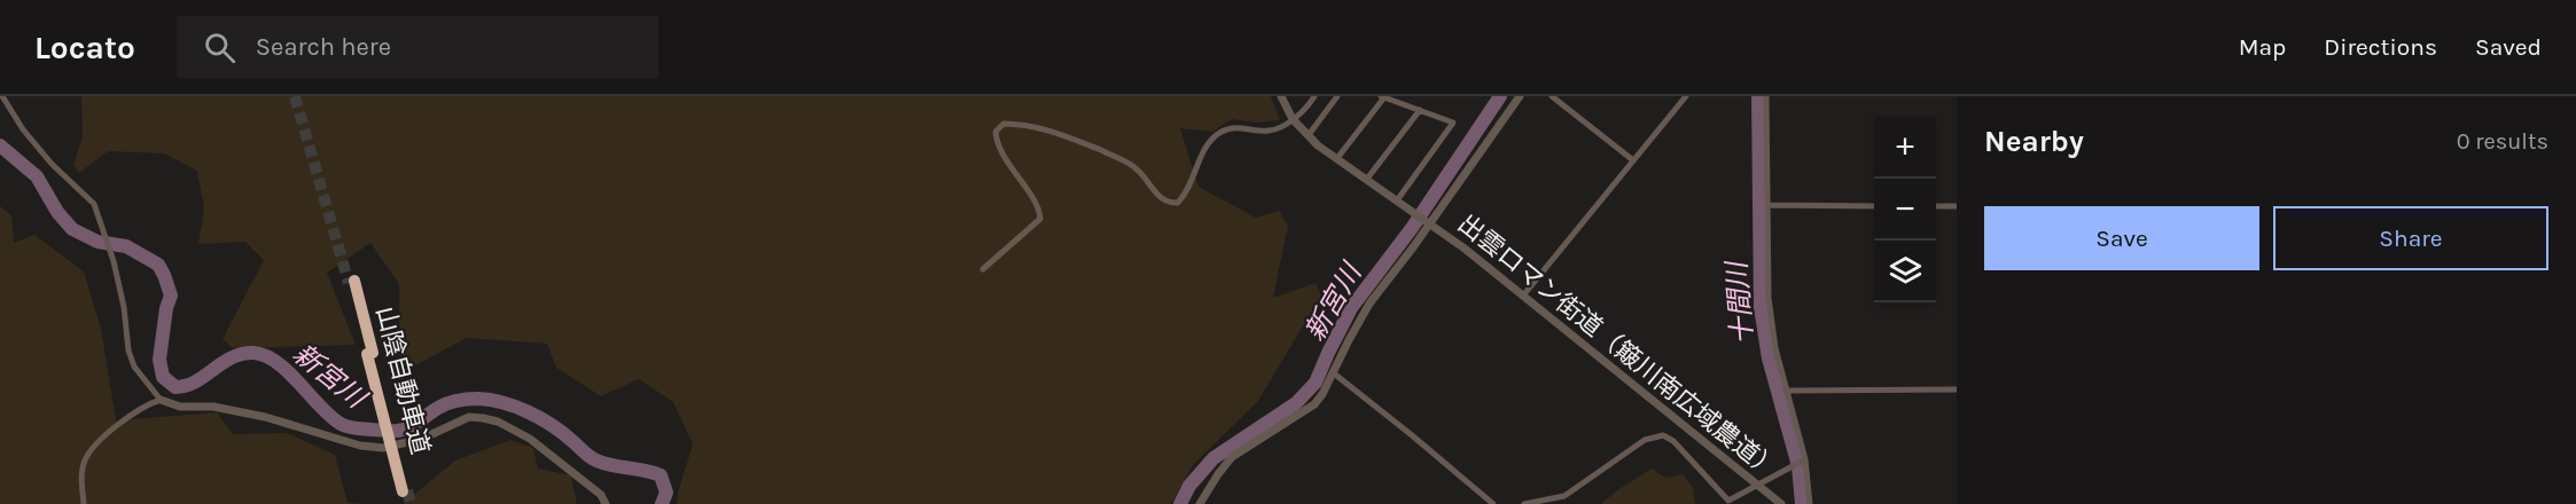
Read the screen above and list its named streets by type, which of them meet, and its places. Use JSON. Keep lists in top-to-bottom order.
{
  "streets": {
    "highway": ["山陰自動車道"],
    "street": ["出雲ロマン街道（簸川南広域農道）"]
  },
  "water": ["新宮川", "十間川"],
  "page": {
    "header": "Locato",
    "search": "Search here",
    "nav": ["Map", "Directions", "Saved"],
    "heading": ["Nearby", "0 results"],
    "map_buttons": ["+", "−"],
    "buttons": ["Save", "Share"]
  }
}
